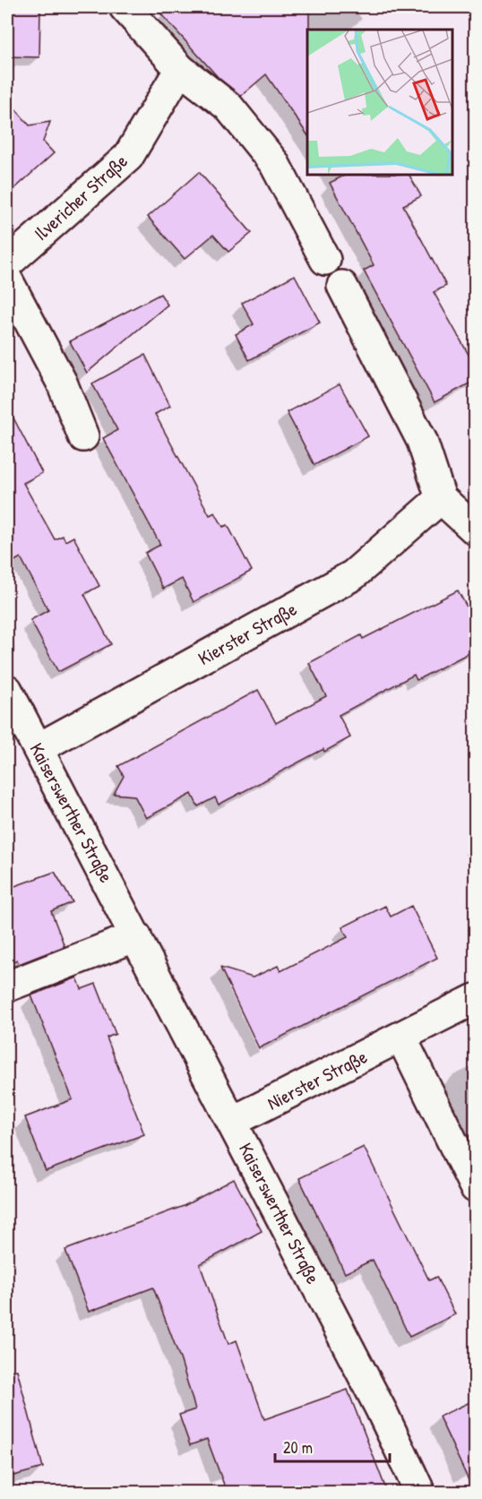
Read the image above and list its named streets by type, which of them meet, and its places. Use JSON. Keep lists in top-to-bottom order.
{
  "streets": {
    "street": [
      "Ilvericher Straße",
      "Kierster Straße",
      "Kaiserswerther Straße",
      "Nierster Straße"
    ]
  },
  "crossings": [
    ["Kierster Straße", "Kaiserswerther Straße"],
    ["Kaiserswerther Straße", "Nierster Straße"]
  ],
  "scale_bar": "20 m"
}
